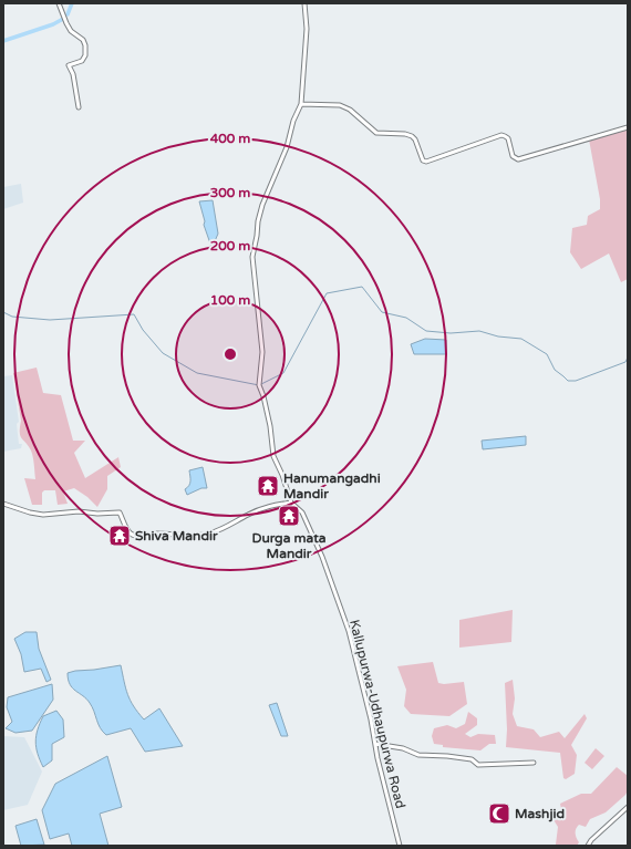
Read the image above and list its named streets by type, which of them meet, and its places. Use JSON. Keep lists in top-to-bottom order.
{
  "streets": {
    "street": ["Kallupurwa-Udhaupurwa Road"]
  },
  "places": {
    "temple": ["Hanumangadhi Mandir", "Durga mata Mandir", "Shiva Mandir"],
    "mosque": ["Mashjid"]
  },
  "rings": [
    "400 m",
    "300 m",
    "200 m",
    "100 m"
  ]
}
